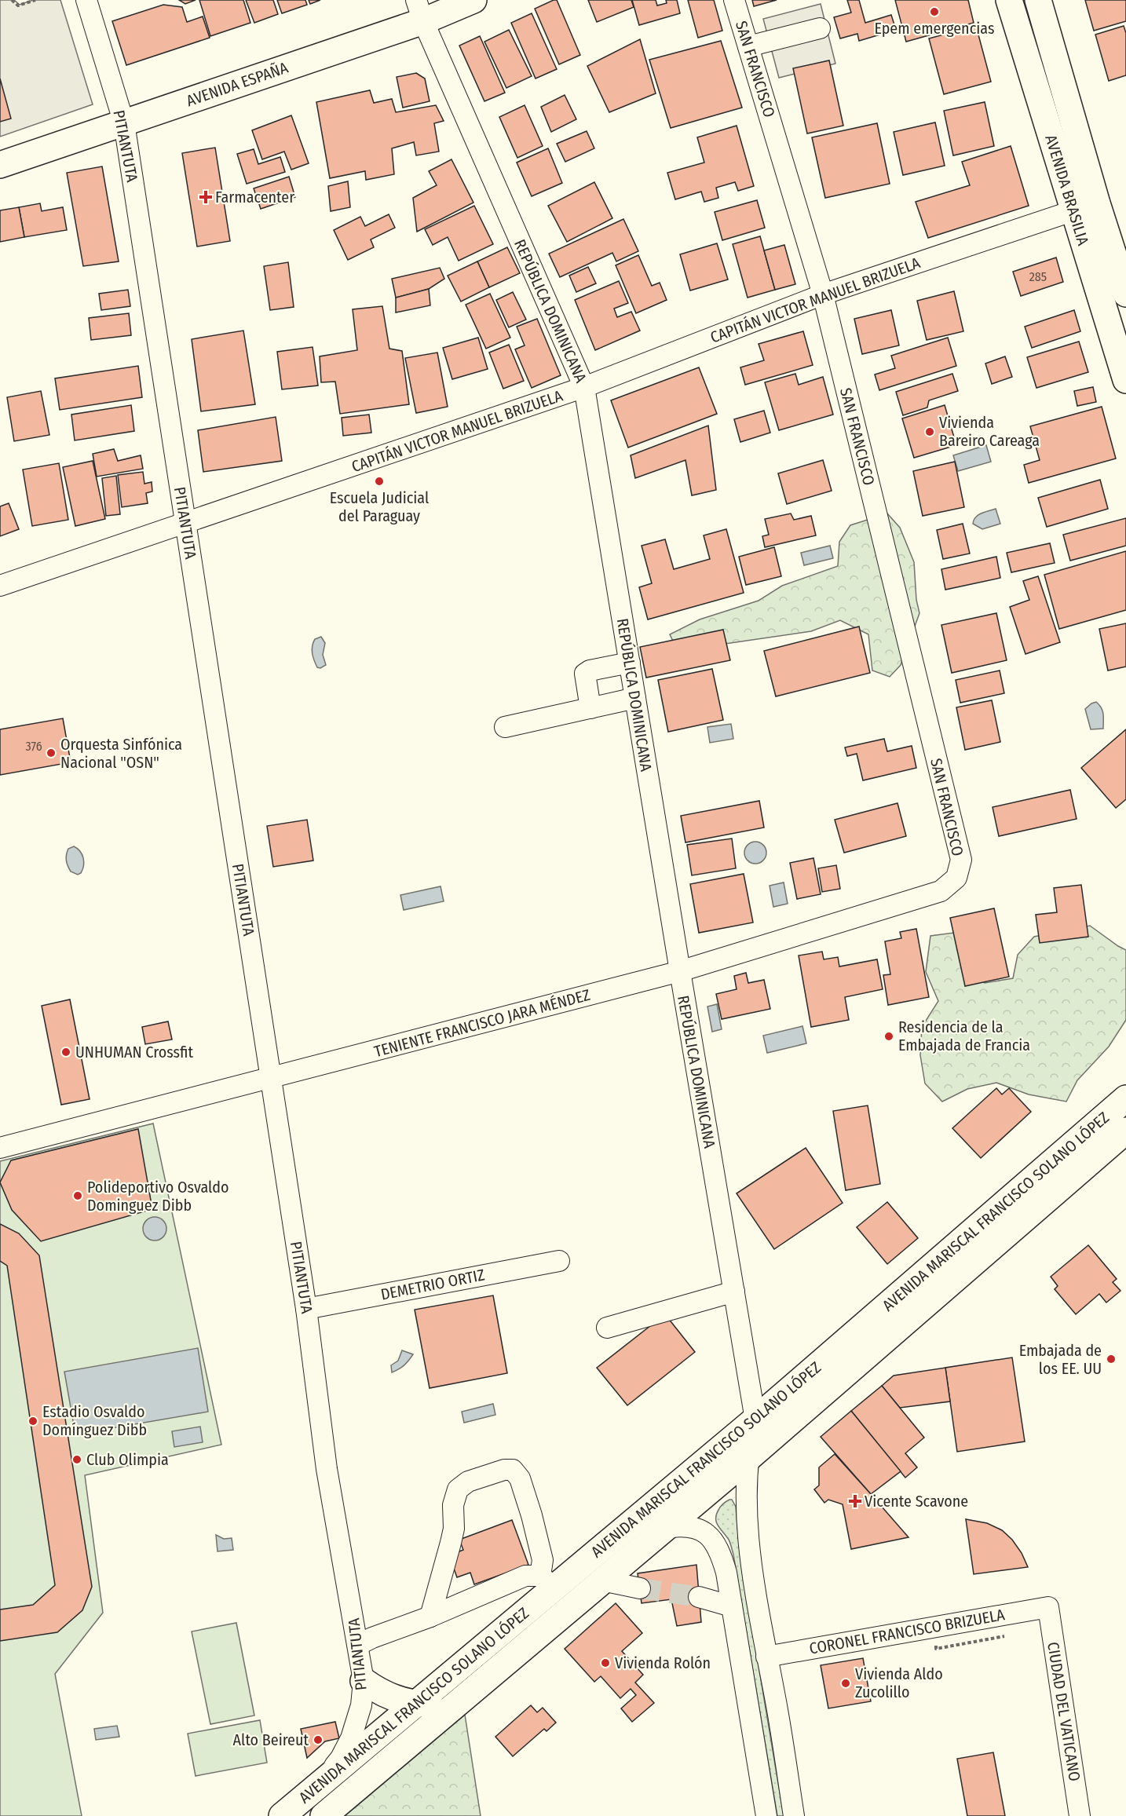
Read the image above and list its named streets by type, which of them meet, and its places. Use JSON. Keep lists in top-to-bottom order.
{
  "streets": {
    "main road": ["AVENIDA ESPAÑA", "AVENIDA BRASILIA", "AVENIDA MARISCAL FRANCISCO SOLANO LÓPEZ"],
    "street": [
      "SAN FRANCISCO",
      "PITIANTUTA",
      "CAPITÁN VICTOR MANUEL BRIZUELA",
      "REPÚBLICA DOMINICANA",
      "TENIENTE FRANCISCO JARA MÉNDEZ",
      "DEMETRIO ORTIZ",
      "CORONEL FRANCISCO BRIZUELA",
      "CIUDAD DEL VATICANO"
    ]
  },
  "crossings": [
    ["SAN FRANCISCO", "CAPITÁN VICTOR MANUEL BRIZUELA"],
    ["SAN FRANCISCO", "TENIENTE FRANCISCO JARA MÉNDEZ"],
    ["AVENIDA ESPAÑA", "PITIANTUTA"],
    ["AVENIDA ESPAÑA", "REPÚBLICA DOMINICANA"],
    ["PITIANTUTA", "CAPITÁN VICTOR MANUEL BRIZUELA"],
    ["PITIANTUTA", "TENIENTE FRANCISCO JARA MÉNDEZ"],
    ["PITIANTUTA", "AVENIDA MARISCAL FRANCISCO SOLANO LÓPEZ"],
    ["PITIANTUTA", "DEMETRIO ORTIZ"],
    ["AVENIDA BRASILIA", "CAPITÁN VICTOR MANUEL BRIZUELA"],
    ["CAPITÁN VICTOR MANUEL BRIZUELA", "REPÚBLICA DOMINICANA"],
    ["REPÚBLICA DOMINICANA", "TENIENTE FRANCISCO JARA MÉNDEZ"],
    ["REPÚBLICA DOMINICANA", "AVENIDA MARISCAL FRANCISCO SOLANO LÓPEZ"],
    ["CORONEL FRANCISCO BRIZUELA", "CIUDAD DEL VATICANO"]
  ],
  "places": {
    "other": [
      "Epem emergencias",
      "Vivienda Bareiro Careaga",
      "Escuela Judicial del Paraguay",
      "Orquesta Sinfónica Nacional \"OSN\"",
      "Residencia de la Embajada de Francia",
      "UNHUMAN Crossfit",
      "Polideportivo Osvaldo Dominguez Dibb",
      "Embajada de los EE. UU",
      "Estadio Osvaldo Domínguez Dibb",
      "Club Olimpia",
      "Vivienda Rolón",
      "Vivienda Aldo Zucolillo",
      "Alto Beireut"
    ],
    "health": ["Farmacenter", "Vicente Scavone"]
  },
  "house_numbers": ["285", "376"]
}
